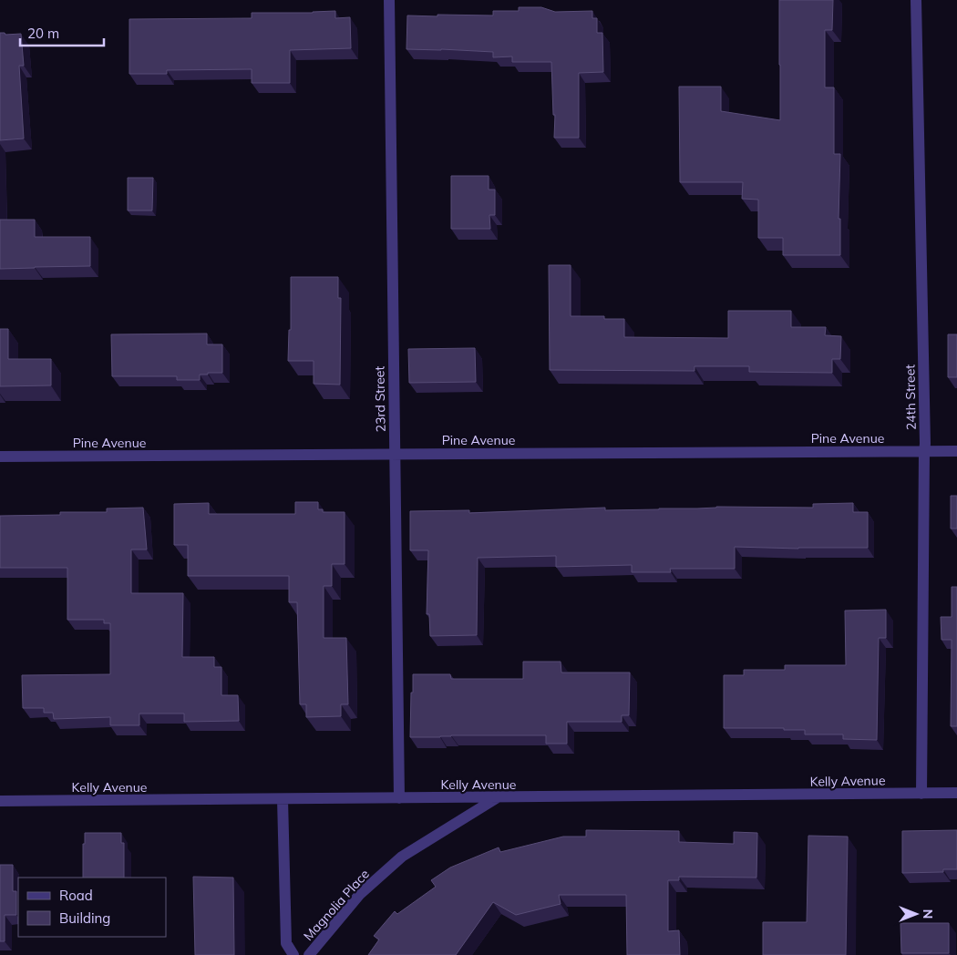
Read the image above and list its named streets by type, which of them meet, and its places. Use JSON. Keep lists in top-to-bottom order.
{
  "streets": {
    "street": [
      "24th Street",
      "23rd Street",
      "Pine Avenue",
      "Kelly Avenue",
      "Magnolia Place"
    ]
  },
  "crossings": [
    ["24th Street", "Pine Avenue"],
    ["24th Street", "Kelly Avenue"],
    ["23rd Street", "Pine Avenue"],
    ["23rd Street", "Kelly Avenue"],
    ["Kelly Avenue", "Magnolia Place"]
  ],
  "legend": ["Road", "Building"],
  "scale_bar": "20 m",
  "north": "right"
}
